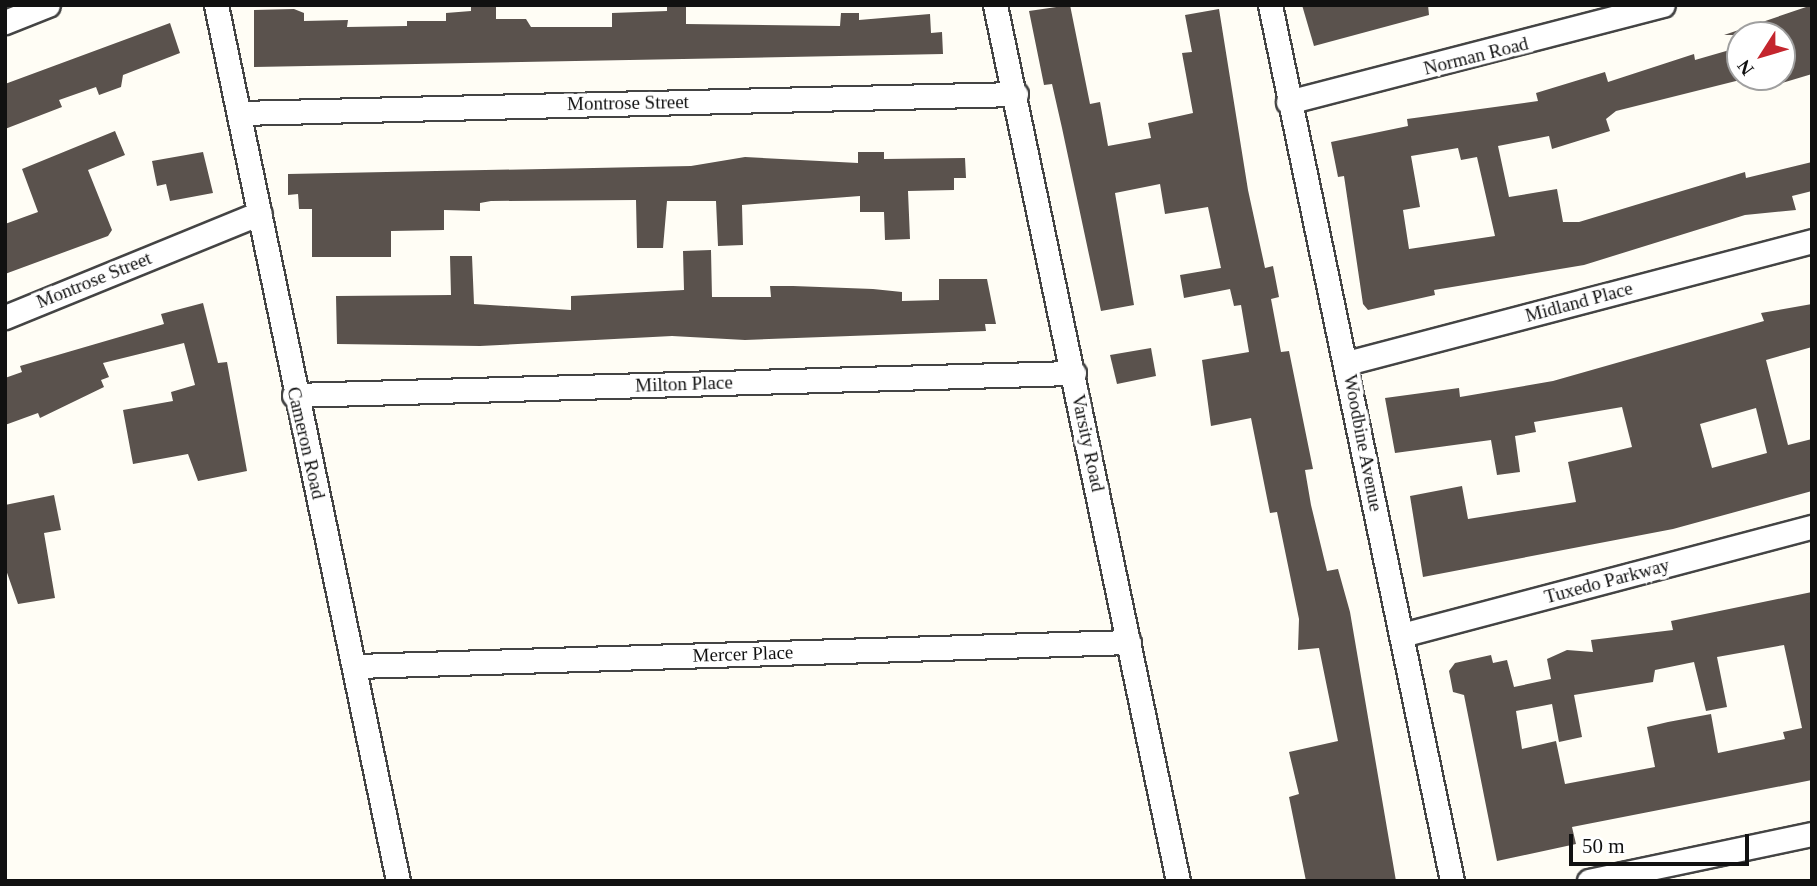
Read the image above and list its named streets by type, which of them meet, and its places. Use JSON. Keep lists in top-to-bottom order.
{
  "streets": {
    "street": [
      "Norman Road",
      "Montrose Street",
      "Midland Place",
      "Milton Place",
      "Cameron Road",
      "Varsity Road",
      "Woodbine Avenue",
      "Tuxedo Parkway",
      "Mercer Place"
    ]
  },
  "crossings": [
    ["Norman Road", "Woodbine Avenue"],
    ["Montrose Street", "Cameron Road"],
    ["Montrose Street", "Varsity Road"],
    ["Midland Place", "Woodbine Avenue"],
    ["Milton Place", "Cameron Road"],
    ["Milton Place", "Varsity Road"],
    ["Cameron Road", "Mercer Place"],
    ["Varsity Road", "Mercer Place"],
    ["Woodbine Avenue", "Tuxedo Parkway"]
  ],
  "scale_bar": "50 m",
  "north": "bottom left"
}
